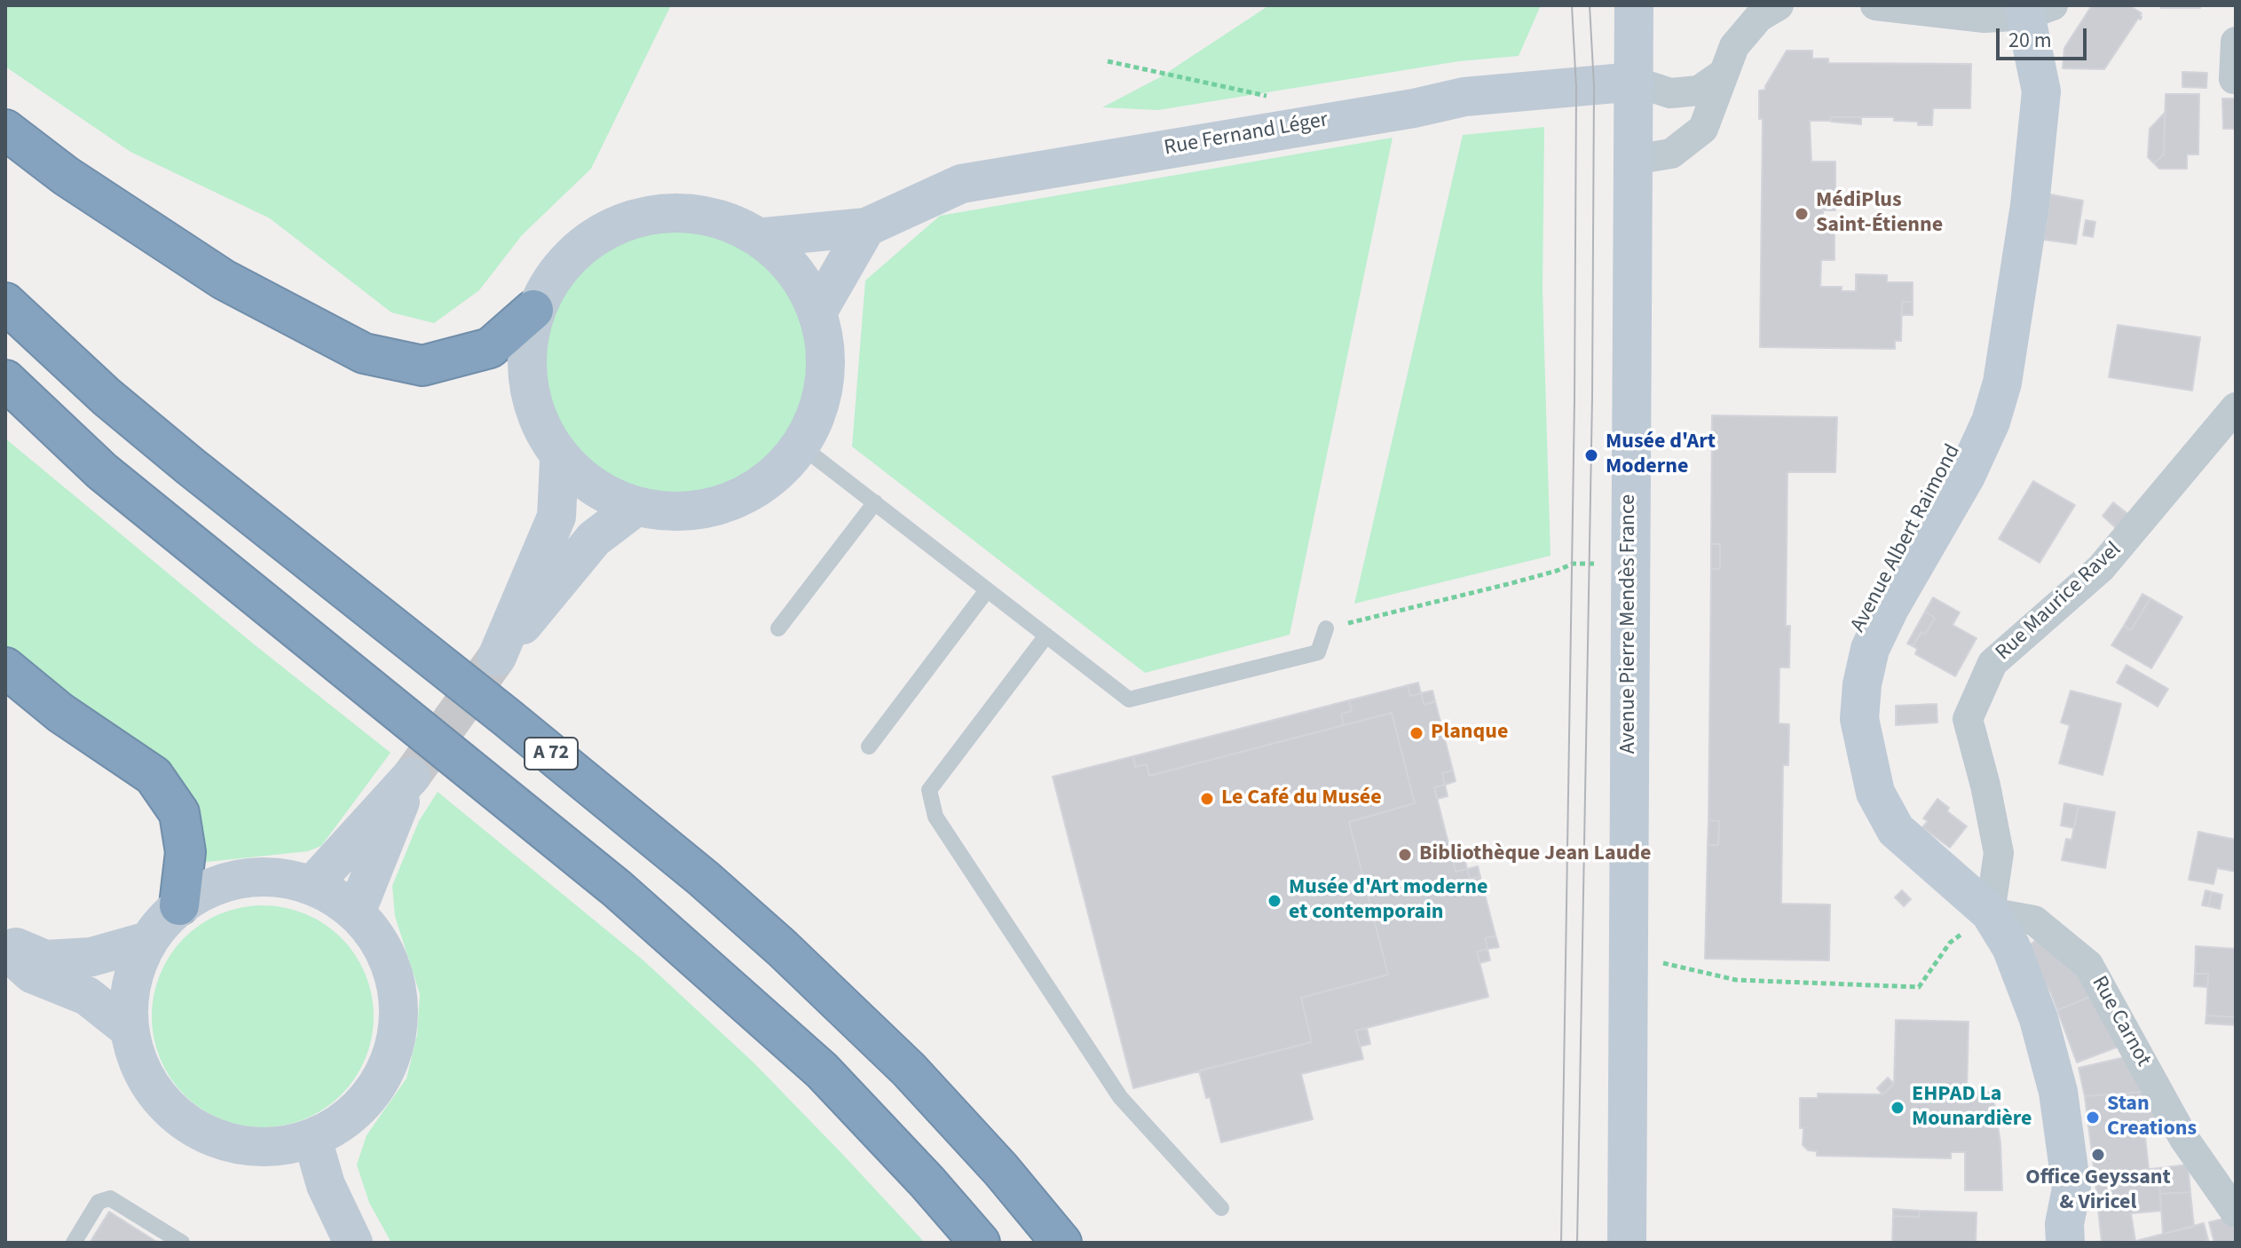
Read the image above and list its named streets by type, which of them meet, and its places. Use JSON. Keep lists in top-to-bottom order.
{
  "streets": {
    "highway": ["A 72"],
    "main road": ["Rue Fernand Léger", "Avenue Albert Raimond", "Avenue Pierre Mendès France"],
    "street": ["Rue Maurice Ravel", "Rue Carnot"]
  },
  "crossings": [
    ["Rue Fernand Léger", "Avenue Pierre Mendès France"],
    ["Avenue Albert Raimond", "Rue Maurice Ravel"],
    ["Avenue Albert Raimond", "Rue Carnot"],
    ["Rue Maurice Ravel", "Rue Carnot"]
  ],
  "places": [
    "MédiPlus Saint-Étienne",
    "Musée d'Art Moderne",
    "Planque",
    "Le Café du Musée",
    "Bibliothèque Jean Laude",
    "Musée d'Art moderne et contemporain",
    "EHPAD La Mounardière",
    "Stan Creations",
    "Office Geyssant & Viricel"
  ],
  "scale_bar": "20 m"
}
